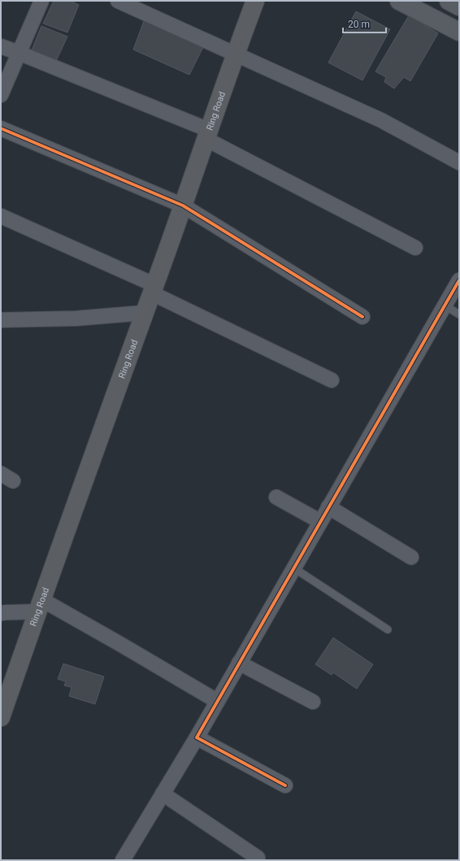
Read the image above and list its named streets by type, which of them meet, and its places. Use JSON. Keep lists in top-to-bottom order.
{
  "streets": {
    "highway": ["Ring Road"]
  },
  "scale_bar": "20 m"
}
